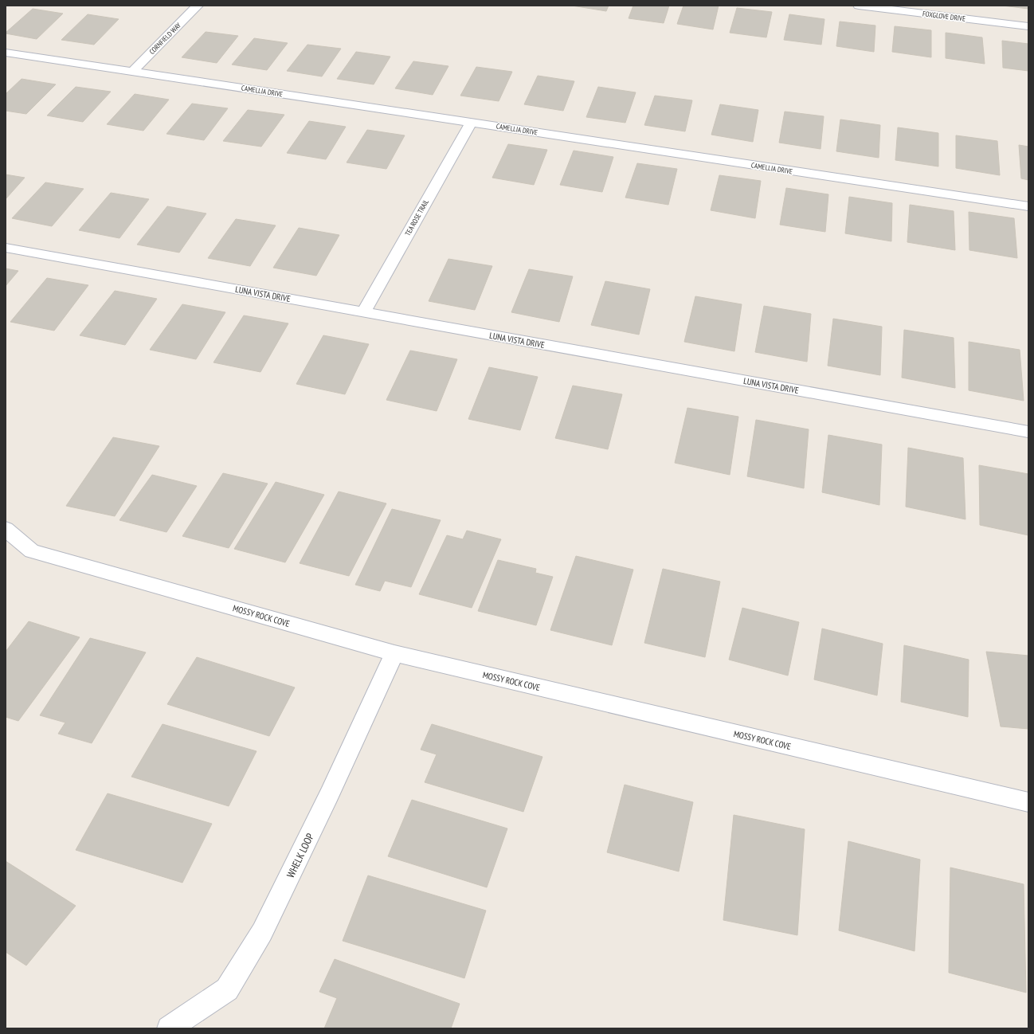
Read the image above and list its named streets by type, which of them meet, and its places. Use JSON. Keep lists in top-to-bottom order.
{
  "streets": {
    "street": [
      "FOXGLOVE DRIVE",
      "CORNFIELD WAY",
      "CAMELLIA DRIVE",
      "TEA ROSE TRAIL",
      "LUNA VISTA DRIVE",
      "MOSSY ROCK COVE",
      "WHELK LOOP"
    ]
  },
  "crossings": [
    ["CORNFIELD WAY", "CAMELLIA DRIVE"],
    ["CAMELLIA DRIVE", "TEA ROSE TRAIL"],
    ["TEA ROSE TRAIL", "LUNA VISTA DRIVE"],
    ["MOSSY ROCK COVE", "WHELK LOOP"]
  ]
}
